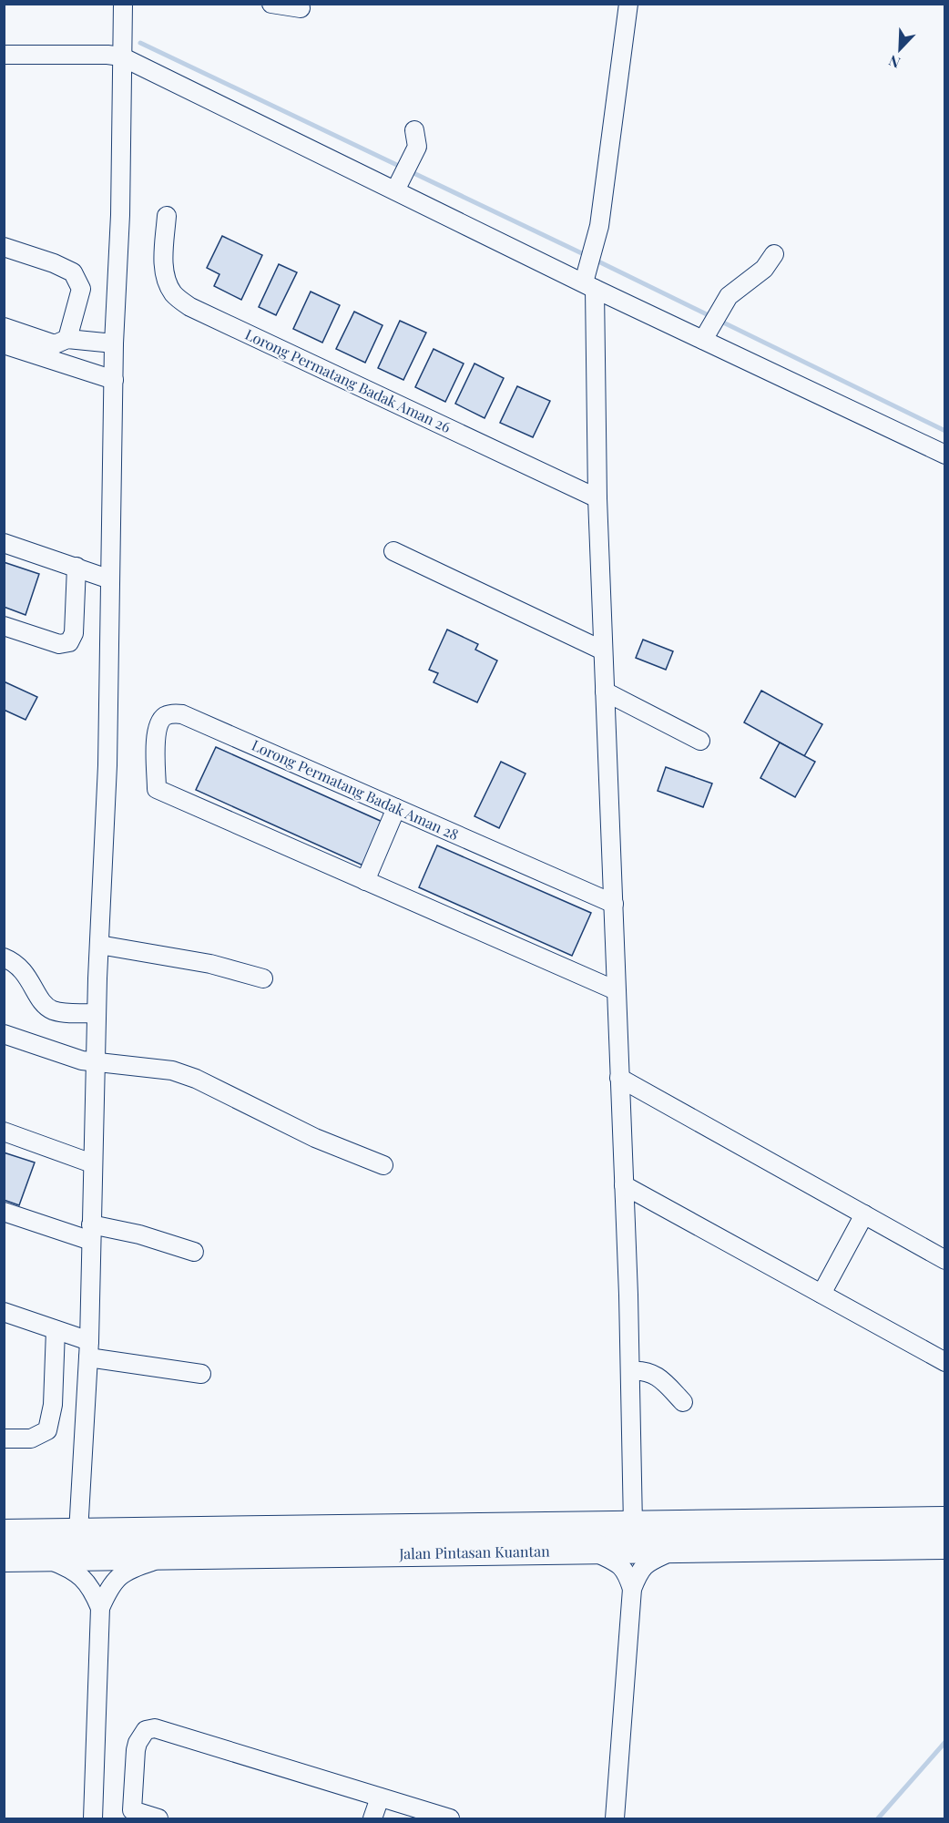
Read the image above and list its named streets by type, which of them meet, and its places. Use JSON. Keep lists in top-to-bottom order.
{
  "streets": {
    "highway": ["Jalan Pintasan Kuantan"],
    "street": ["Lorong Permatang Badak Aman 26", "Lorong Permatang Badak Aman 28"]
  },
  "north": "bottom left"
}
